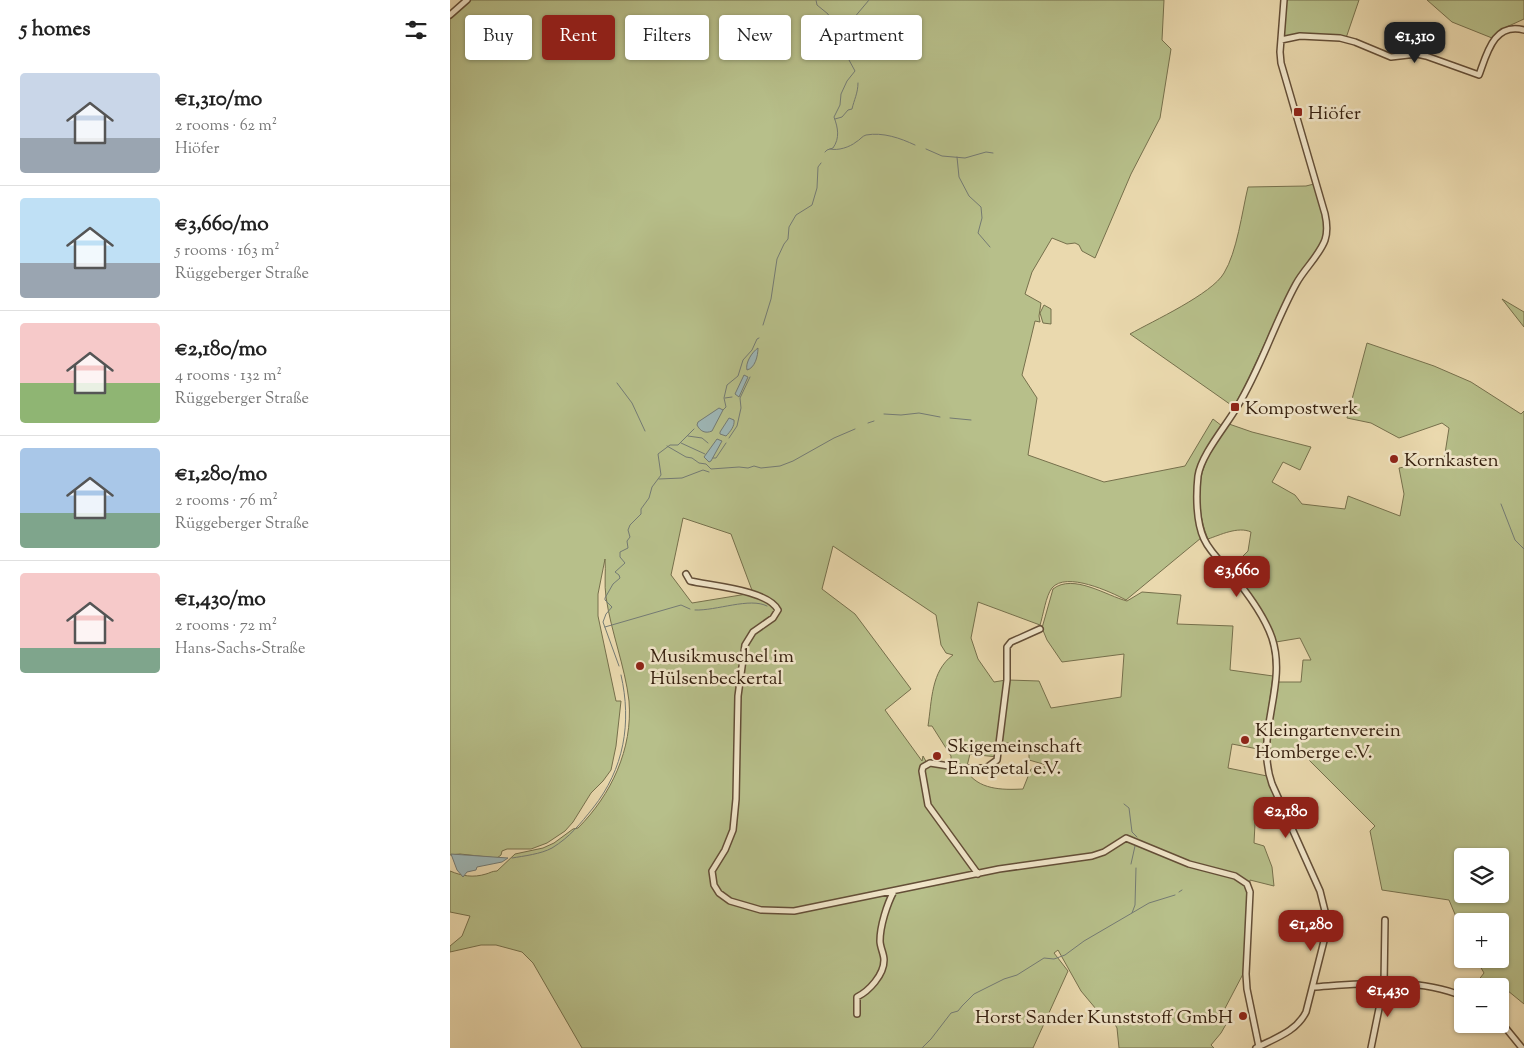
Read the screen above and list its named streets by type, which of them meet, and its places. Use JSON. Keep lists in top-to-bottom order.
{
  "places": {
    "transit": ["Hiöfer", "Kompostwerk"],
    "other": [
      "Kornkasten",
      "Musikmuschel im Hülsenbeckertal",
      "Kleingartenverein Homberge e.V.",
      "Skigemeinschaft Ennepetal e.V.",
      "Horst Sander Kunststoff GmbH"
    ]
  },
  "page": {
    "heading": "5 homes",
    "chip": [
      "Buy",
      "Rent",
      "Filters",
      "New",
      "Apartment"
    ],
    "price": [
      "€1,310",
      "€3,660",
      "€2,180",
      "€1,280",
      "€1,430"
    ],
    "list": [
      {
        "name": "€1,310/mo",
        "note": "2 rooms · 62 m² · Hiöfer"
      },
      {
        "name": "€3,660/mo",
        "note": "5 rooms · 163 m² · Rüggeberger Straße"
      },
      {
        "name": "€2,180/mo",
        "note": "4 rooms · 132 m² · Rüggeberger Straße"
      },
      {
        "name": "€1,280/mo",
        "note": "2 rooms · 76 m² · Rüggeberger Straße"
      },
      {
        "name": "€1,430/mo",
        "note": "2 rooms · 72 m² · Hans-Sachs-Straße"
      }
    ],
    "map_buttons": ["+", "−"]
  }
}
